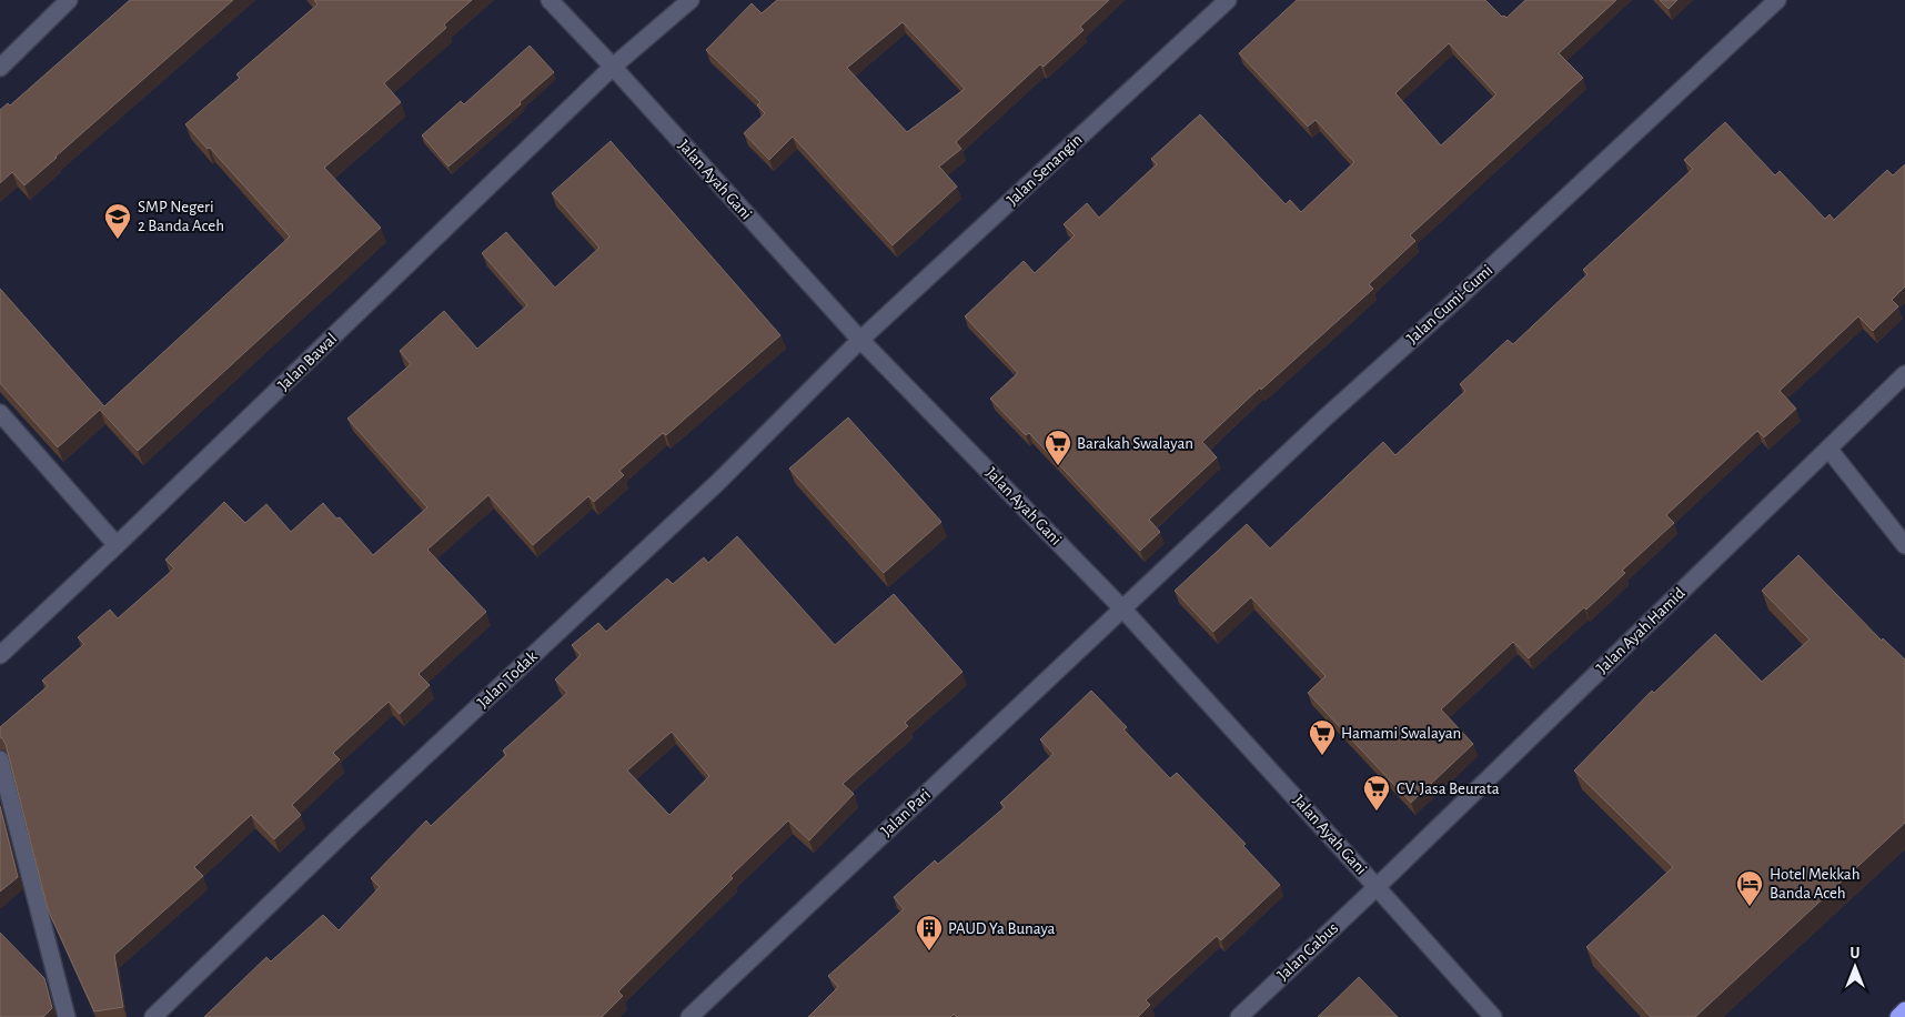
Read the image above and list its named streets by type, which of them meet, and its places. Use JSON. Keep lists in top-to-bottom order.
{
  "streets": {
    "street": [
      "Jalan Senangin",
      "Jalan Ayah Gani",
      "Jalan Cumi-Cumi",
      "Jalan Bawal",
      "Jalan Ayah Hamid",
      "Jalan Todak",
      "Jalan Pari",
      "Jalan Gabus"
    ]
  },
  "crossings": [
    ["Jalan Senangin", "Jalan Ayah Gani"],
    ["Jalan Senangin", "Jalan Todak"],
    ["Jalan Ayah Gani", "Jalan Cumi-Cumi"],
    ["Jalan Ayah Gani", "Jalan Bawal"],
    ["Jalan Ayah Gani", "Jalan Ayah Hamid"],
    ["Jalan Ayah Gani", "Jalan Todak"],
    ["Jalan Ayah Gani", "Jalan Pari"],
    ["Jalan Ayah Gani", "Jalan Gabus"],
    ["Jalan Cumi-Cumi", "Jalan Pari"],
    ["Jalan Ayah Hamid", "Jalan Gabus"]
  ],
  "places": {
    "school or university": ["SMP Negeri 2 Banda Aceh"],
    "supermarket": ["Barakah Swalayan", "Hamami Swalayan", "CV. Jasa Beurata"],
    "hotel": ["Hotel Mekkah Banda Aceh"],
    "building": ["PAUD Ya Bunaya"]
  },
  "north": "top"
}
